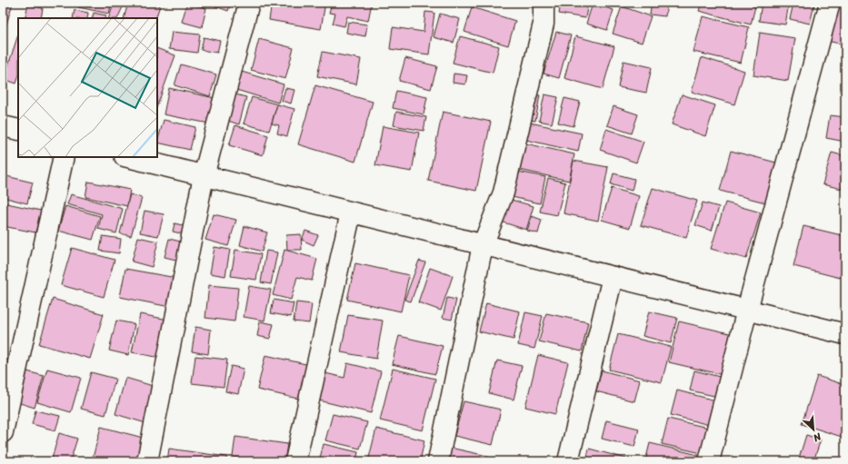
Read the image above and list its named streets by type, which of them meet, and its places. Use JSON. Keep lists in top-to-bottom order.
{
  "north": "bottom right"
}
